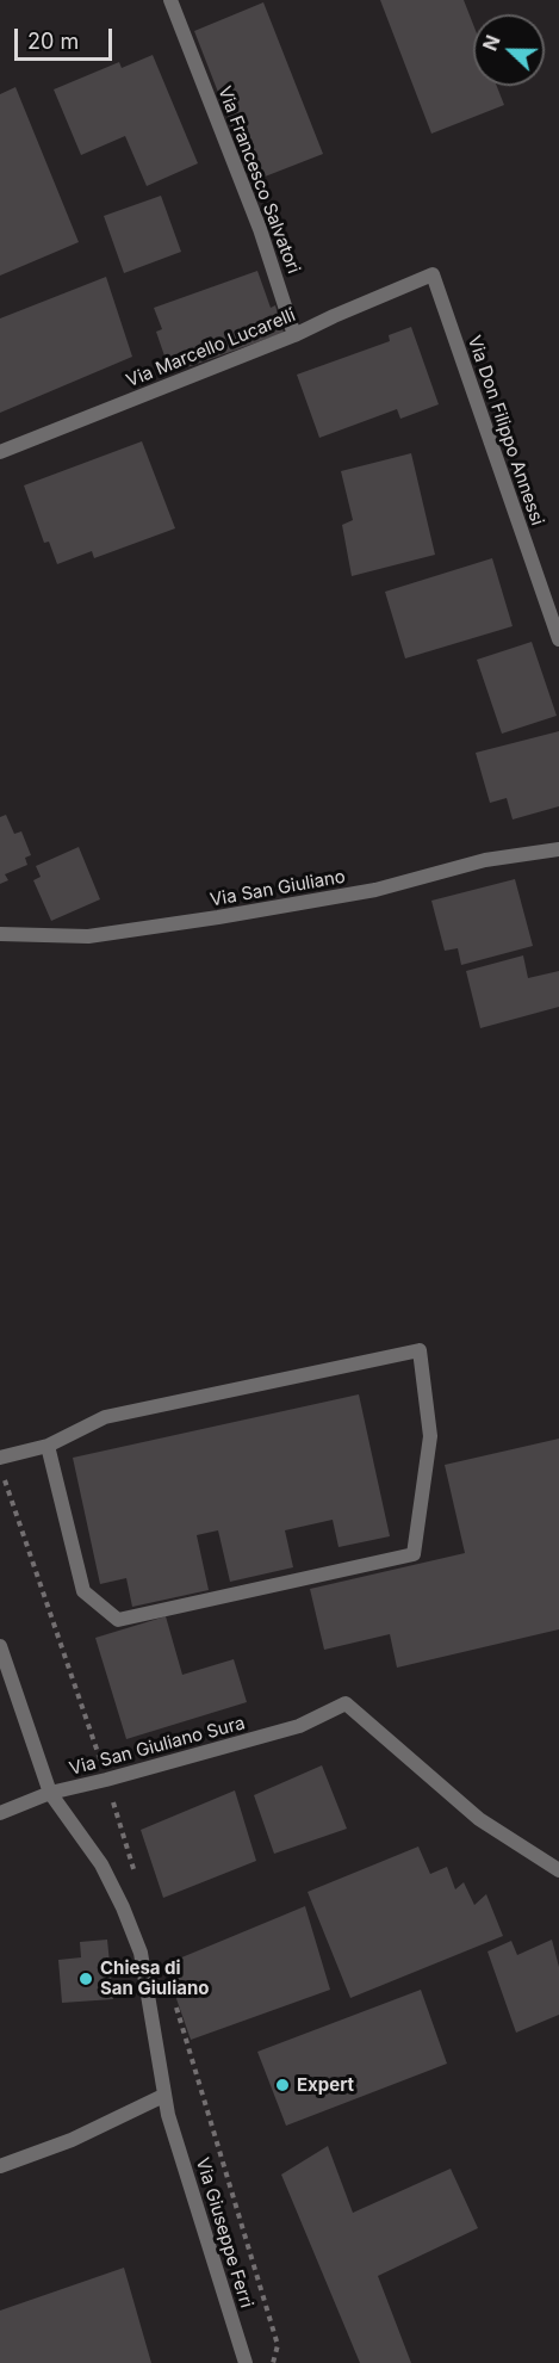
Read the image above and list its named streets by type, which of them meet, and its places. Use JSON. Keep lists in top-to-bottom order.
{
  "streets": {
    "street": [
      "Via Francesco Salvatori",
      "Via Marcello Lucarelli",
      "Via Don Filippo Annessi",
      "Via San Giuliano",
      "Via San Giuliano Sura",
      "Via Giuseppe Ferri"
    ]
  },
  "crossings": [
    ["Via Francesco Salvatori", "Via Marcello Lucarelli"],
    ["Via Marcello Lucarelli", "Via Don Filippo Annessi"],
    ["Via San Giuliano Sura", "Via Giuseppe Ferri"]
  ],
  "places": ["Chiesa di San Giuliano", "Expert"],
  "scale_bar": "20 m",
  "north": "left"
}
